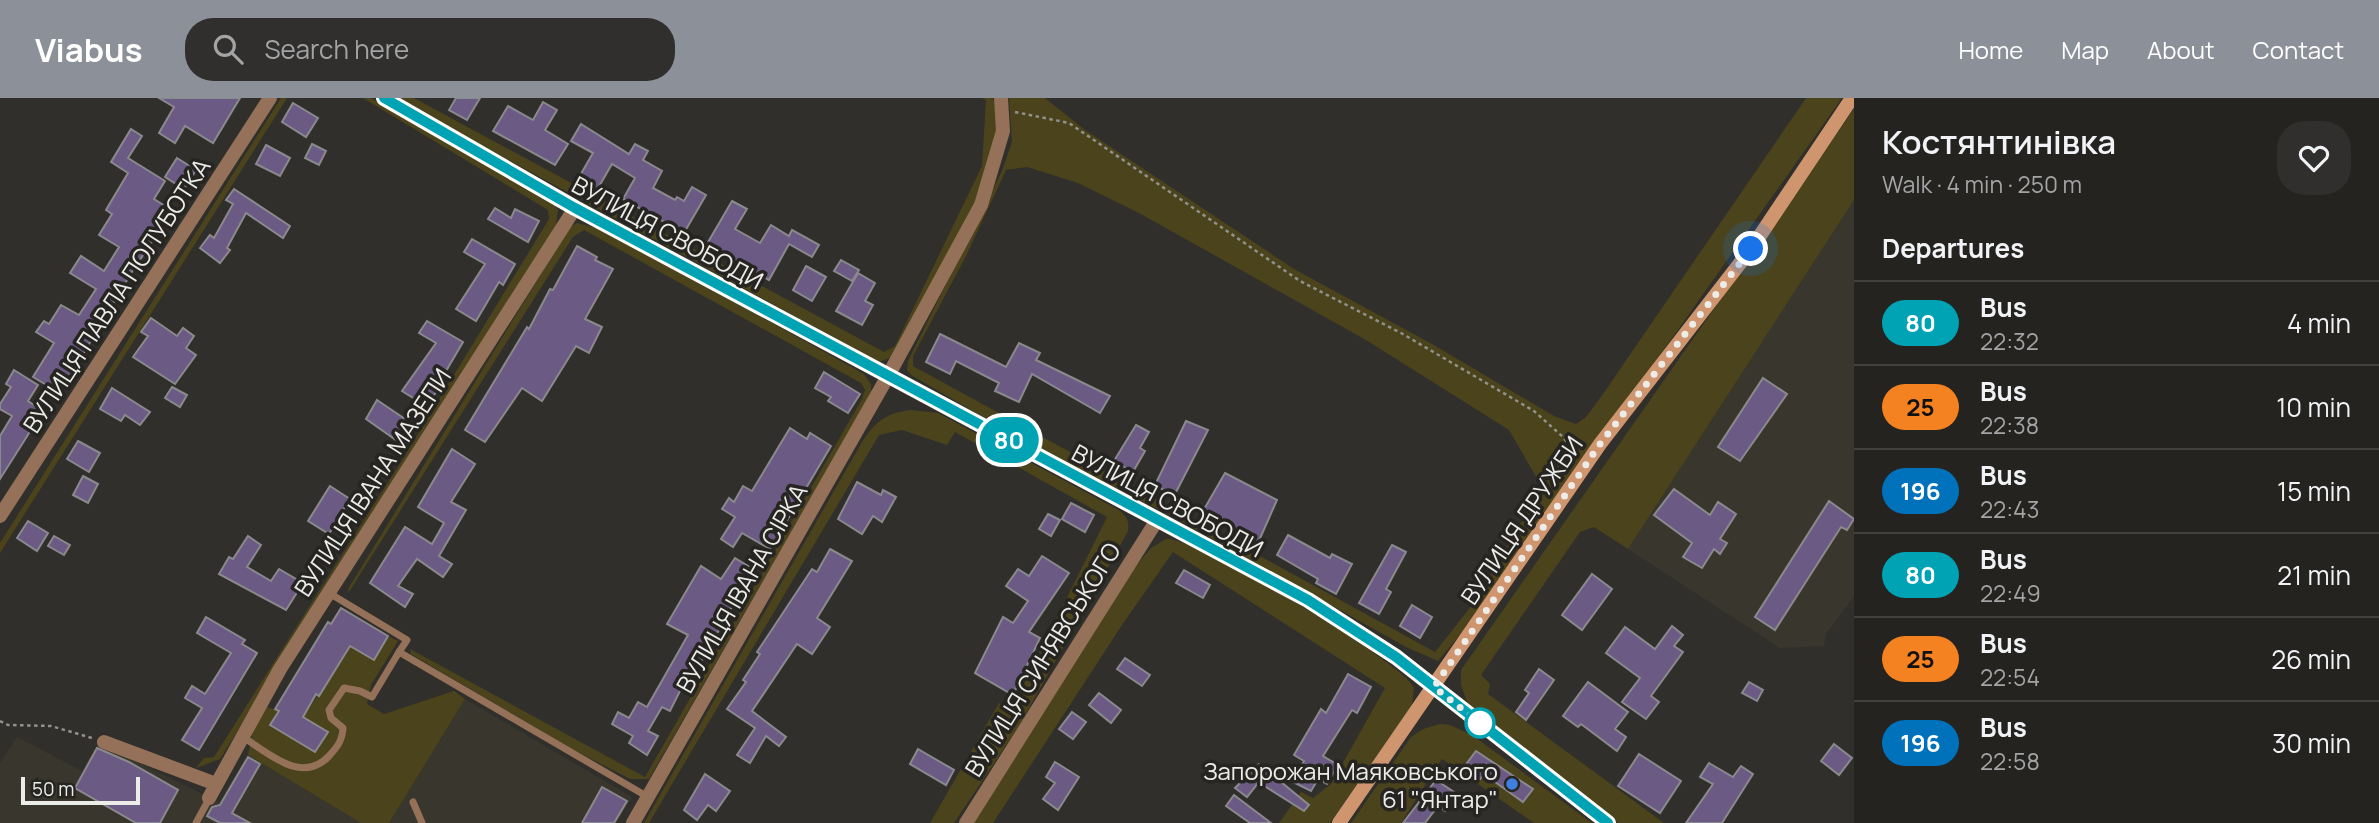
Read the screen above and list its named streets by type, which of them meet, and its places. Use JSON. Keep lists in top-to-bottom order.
{
  "streets": {
    "street": [
      "ВУЛИЦЯ СВОБОДИ",
      "ВУЛИЦЯ ПАВЛА ПОЛУБОТКА",
      "ВУЛИЦЯ ІВАНА МАЗЕПИ",
      "ВУЛИЦЯ ДРУЖБИ",
      "ВУЛИЦЯ ІВАНА СІРКА",
      "ВУЛИЦЯ СИНЯВСЬКОГО"
    ]
  },
  "crossings": [
    ["ВУЛИЦЯ СВОБОДИ", "ВУЛИЦЯ ІВАНА МАЗЕПИ"],
    ["ВУЛИЦЯ СВОБОДИ", "ВУЛИЦЯ ДРУЖБИ"],
    ["ВУЛИЦЯ СВОБОДИ", "ВУЛИЦЯ ІВАНА СІРКА"],
    ["ВУЛИЦЯ СВОБОДИ", "ВУЛИЦЯ СИНЯВСЬКОГО"]
  ],
  "places": ["Запорожан Маяковського 61 \"Янтар\""],
  "lines": ["bus line 80"],
  "scale_bar": "50 m",
  "page": {
    "header": "Viabus",
    "search": "Search here",
    "nav": [
      "Home",
      "Map",
      "About",
      "Contact"
    ],
    "on_map": "80",
    "heading": [
      ["Костянтинівка", "Walk · 4 min · 250 m"],
      "Departures"
    ],
    "list": [
      {
        "mark": "80",
        "name": "Bus",
        "note": "22:32",
        "value": "4 min"
      },
      {
        "mark": "25",
        "name": "Bus",
        "note": "22:38",
        "value": "10 min"
      },
      {
        "mark": "196",
        "name": "Bus",
        "note": "22:43",
        "value": "15 min"
      },
      {
        "mark": "80",
        "name": "Bus",
        "note": "22:49",
        "value": "21 min"
      },
      {
        "mark": "25",
        "name": "Bus",
        "note": "22:54",
        "value": "26 min"
      },
      {
        "mark": "196",
        "name": "Bus",
        "note": "22:58",
        "value": "30 min"
      }
    ],
    "scale": "50 m"
  }
}
